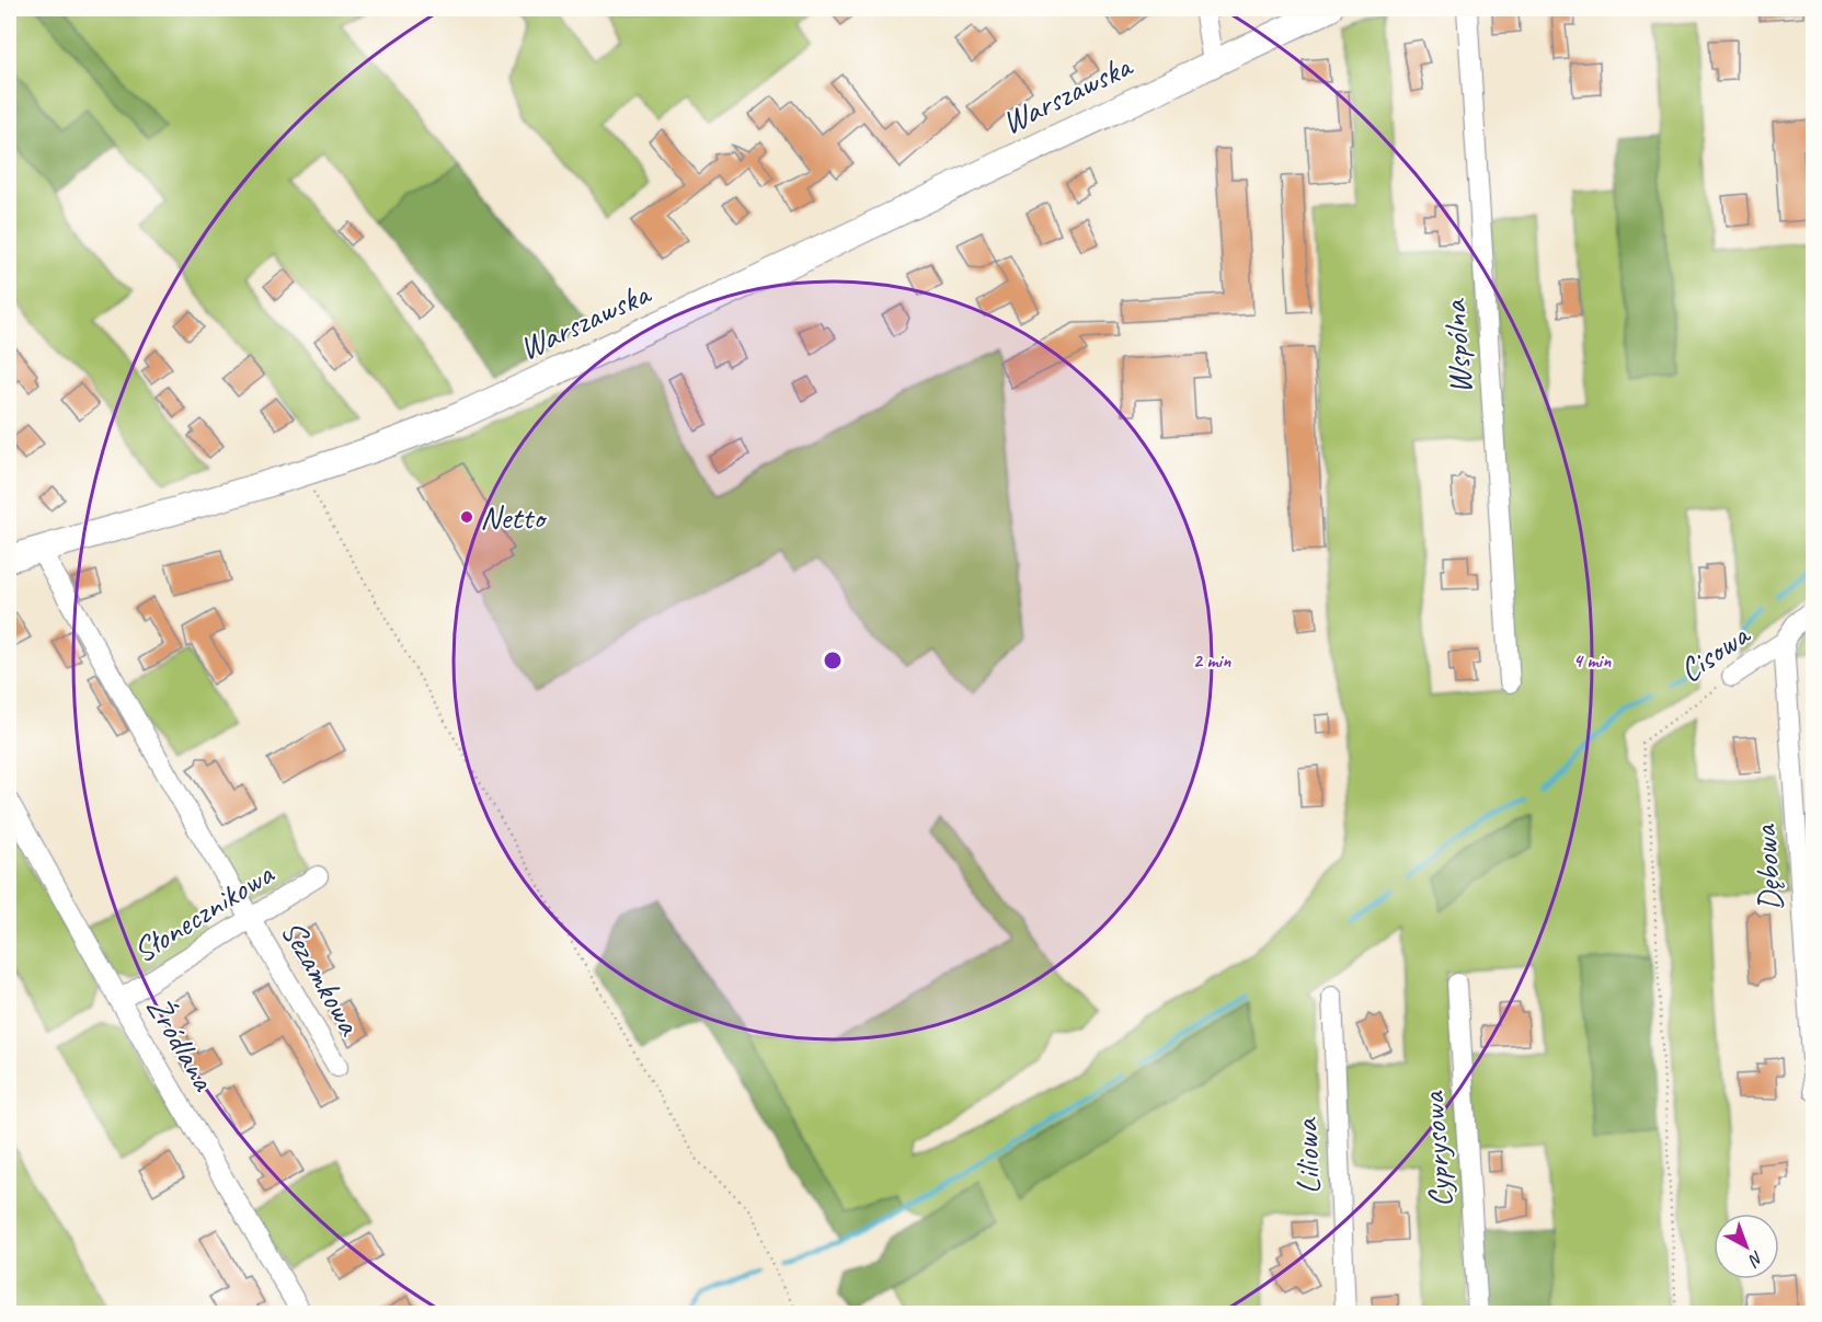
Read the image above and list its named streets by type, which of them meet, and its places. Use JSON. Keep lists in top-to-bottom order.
{
  "streets": {
    "main road": ["Warszawska"],
    "street": [
      "Wspólna",
      "Cisowa",
      "Dębowa",
      "Słonecznikowa",
      "Sezamkowa",
      "Źródlana",
      "Cyprysowa",
      "Liliowa"
    ]
  },
  "crossings": [
    ["Warszawska", "Sezamkowa"],
    ["Cisowa", "Dębowa"],
    ["Słonecznikowa", "Sezamkowa"],
    ["Słonecznikowa", "Źródlana"]
  ],
  "places": ["Netto"],
  "north": "bottom right",
  "rings": ["2 min", "4 min"]
}
